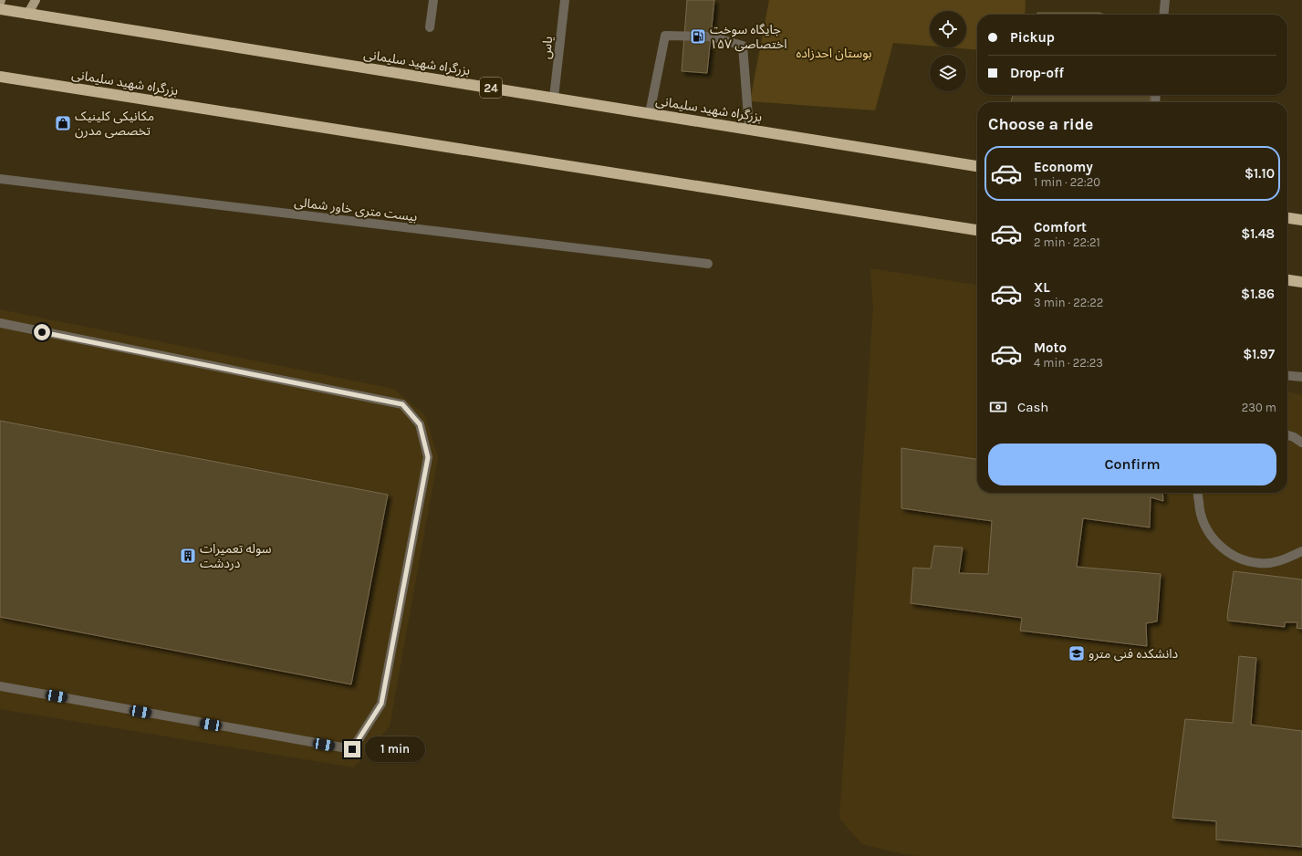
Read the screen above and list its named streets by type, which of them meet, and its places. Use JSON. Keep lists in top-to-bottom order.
{
  "streets": {
    "highway": ["بزرگراه شهید سلیمانی", "24"],
    "street": ["یاس", "بیست متری خاور شمالی"]
  },
  "crossings": [
    ["یاس", "بزرگراه شهید سلیمانی"]
  ],
  "parks": ["بوستان احدزاده"],
  "places": {
    "fuel station": ["جایگاه سوخت اختصاصی ۱۵۷"],
    "shop": ["مکانیکی کلینیک تخصصی مدرن"],
    "building": ["سوله تعمیرات دردشت"],
    "school or university": ["دانشکده فنی مترو"]
  },
  "page": {
    "banner": ["Pickup", "Drop-off"],
    "heading": "Choose a ride",
    "list": [
      {
        "name": "Economy",
        "note": "1 min · 22:20",
        "value": "$1.10"
      },
      {
        "name": "Comfort",
        "note": "2 min · 22:21",
        "value": "$1.48"
      },
      {
        "name": "XL",
        "note": "3 min · 22:22",
        "value": "$1.86"
      },
      {
        "name": "Moto",
        "note": "4 min · 22:23",
        "value": "$1.97"
      }
    ],
    "pay": ["Cash", "230 m"],
    "buttons": "Confirm",
    "bubble": "1 min"
  }
}
